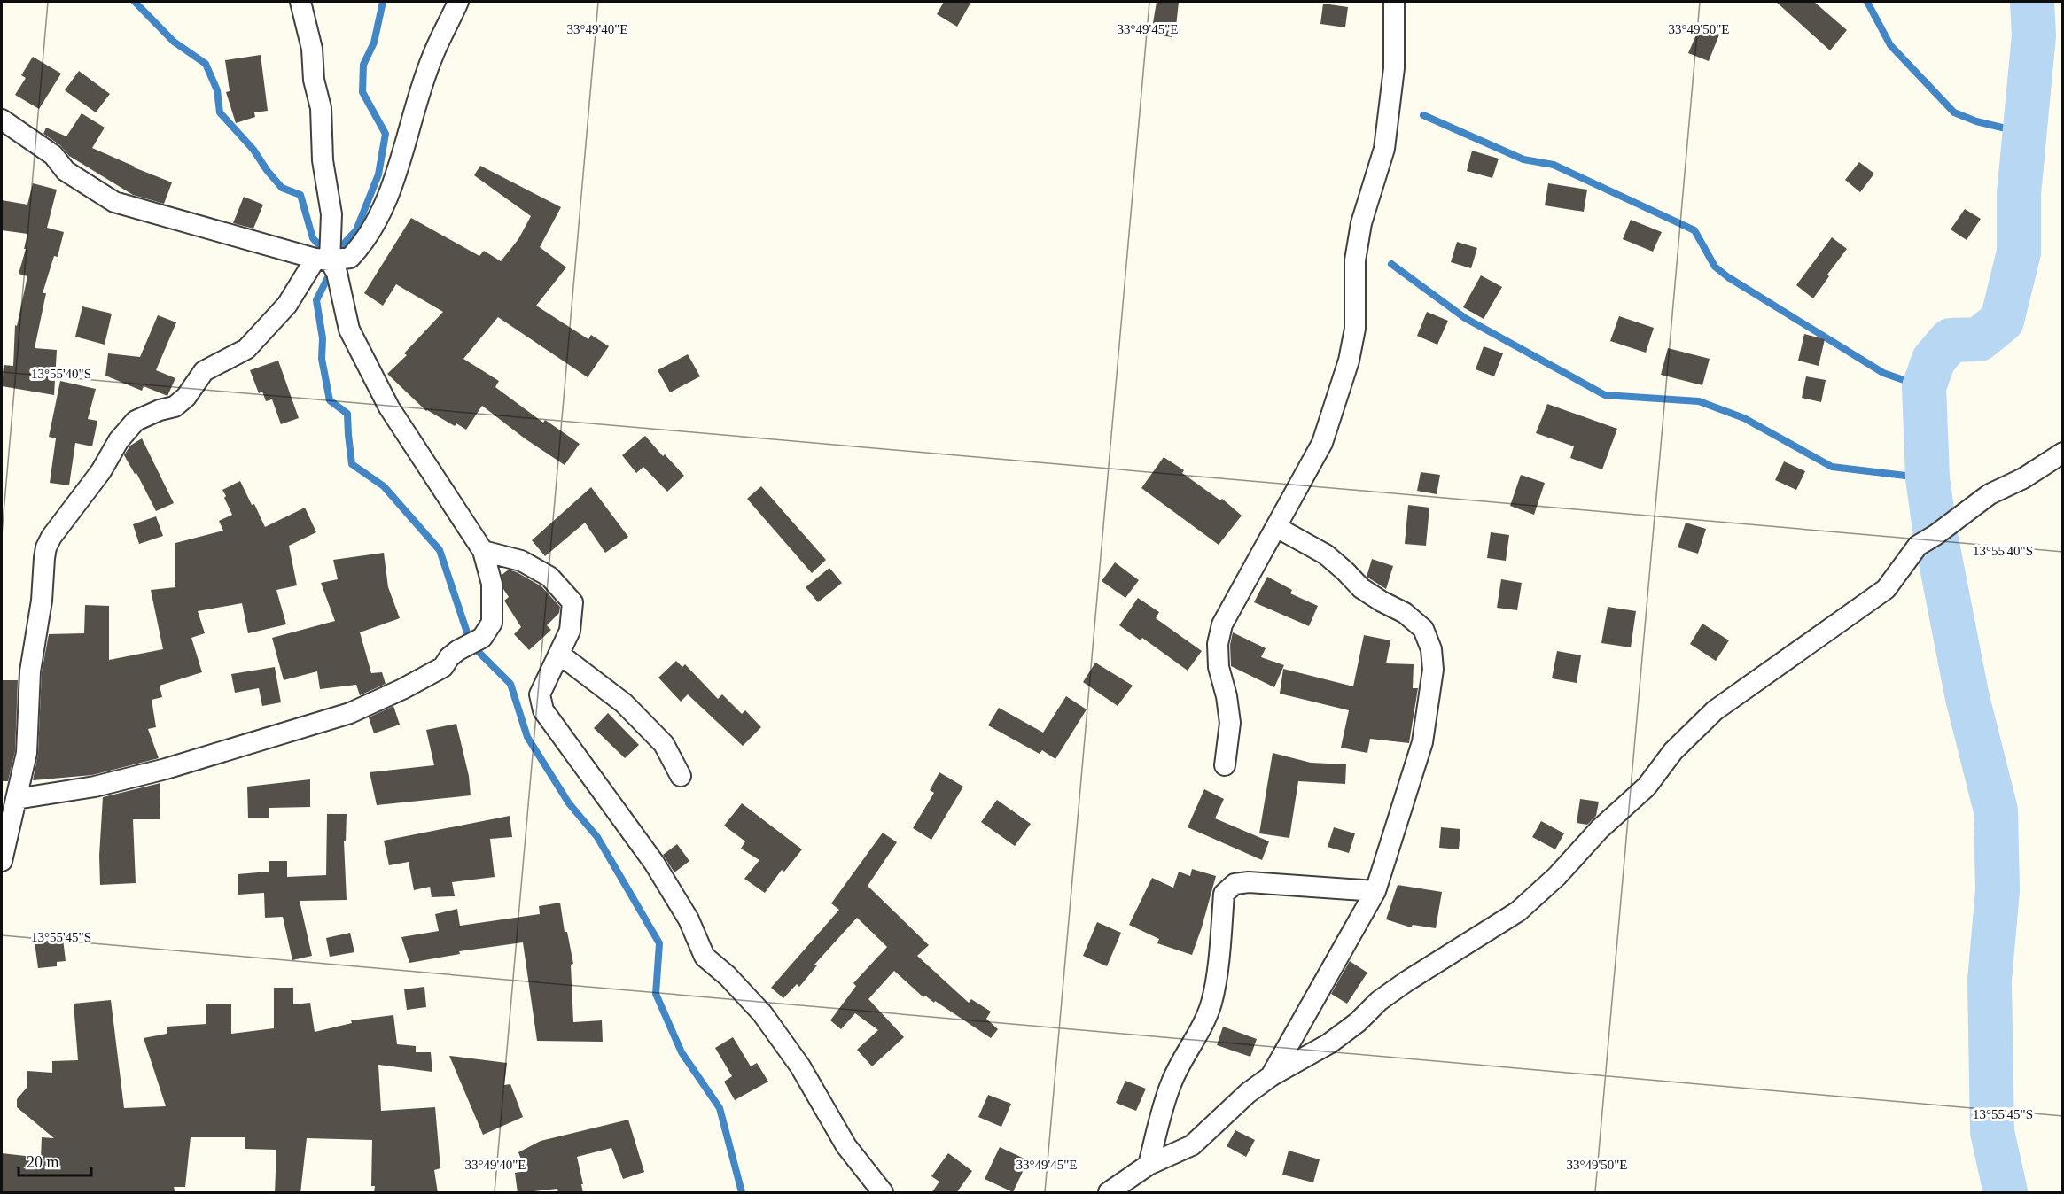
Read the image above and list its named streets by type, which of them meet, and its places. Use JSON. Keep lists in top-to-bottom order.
{
  "scale_bar": "20 m",
  "coordinates": [
    "33°49'40\"E",
    "33°49'45\"E",
    "33°49'50\"E",
    "13°55'40\"S",
    "13°55'45\"S"
  ]
}
